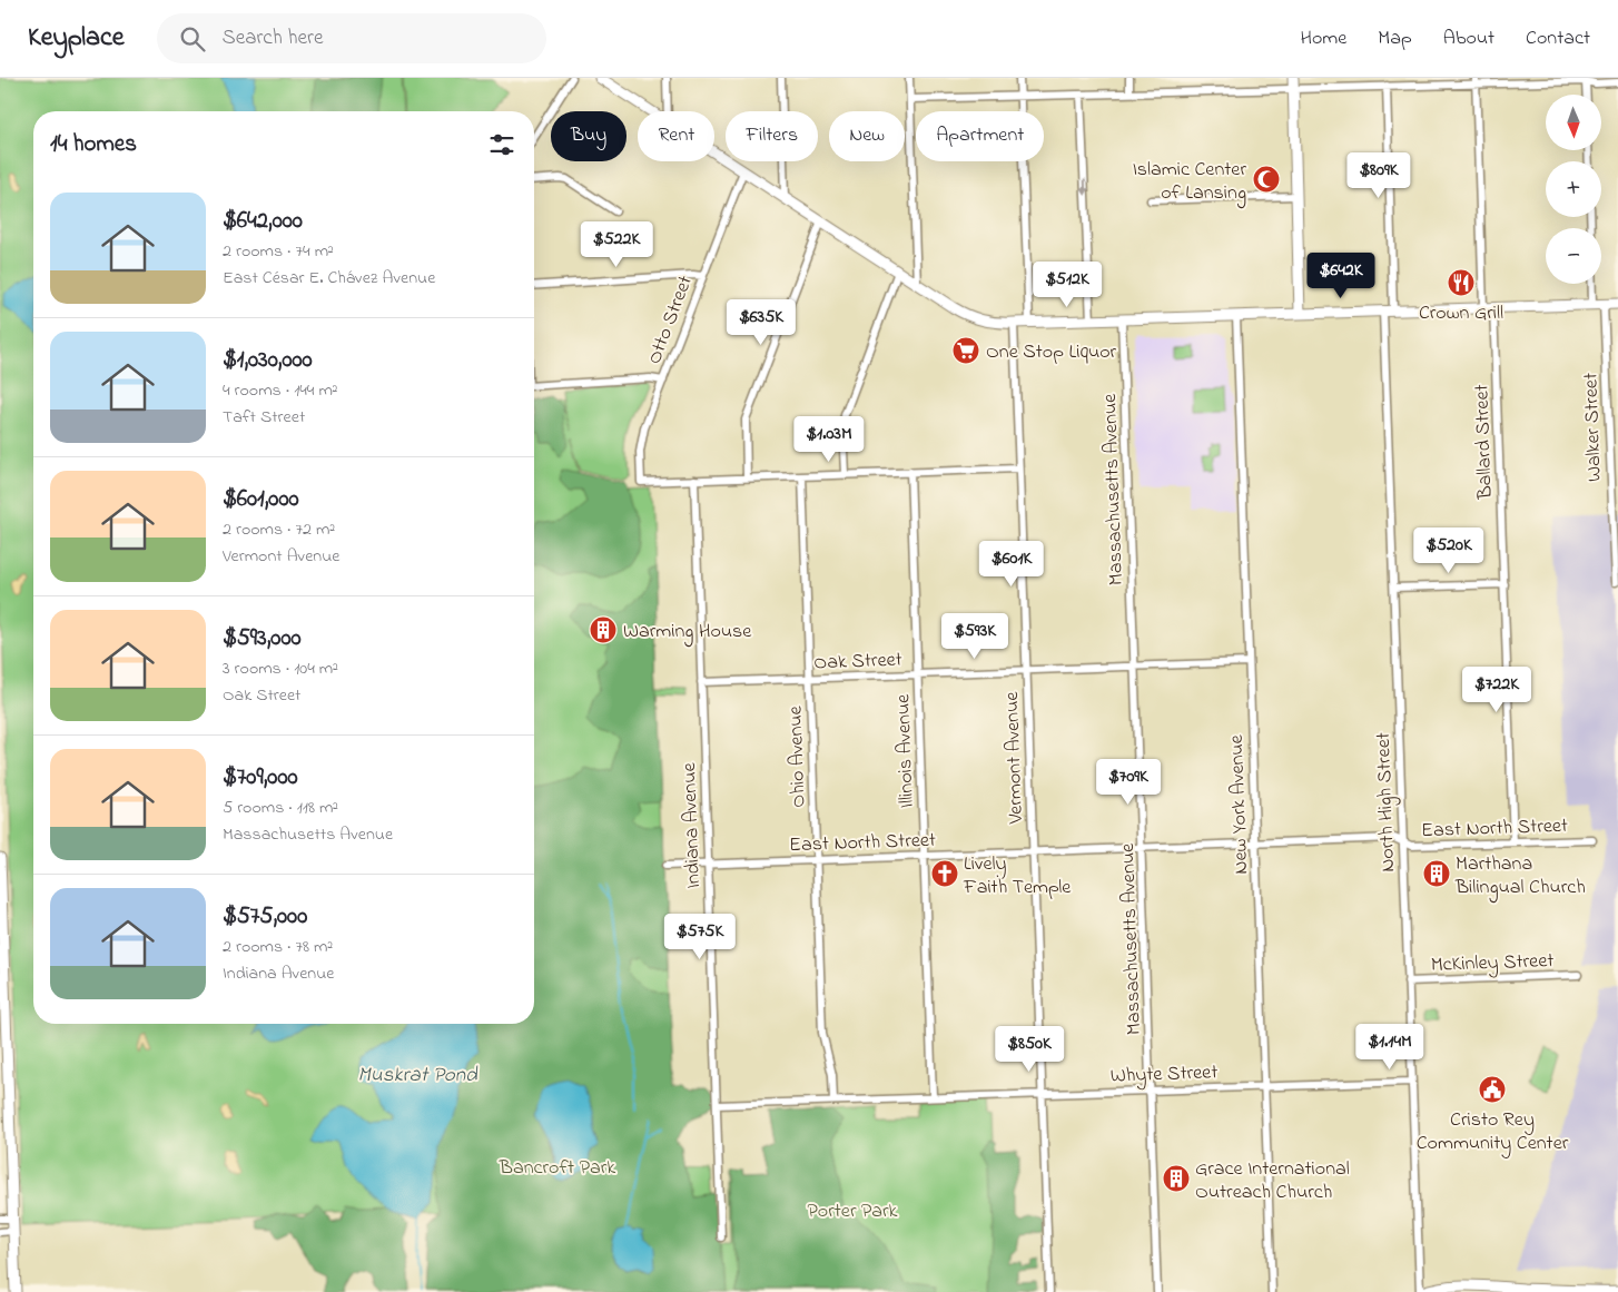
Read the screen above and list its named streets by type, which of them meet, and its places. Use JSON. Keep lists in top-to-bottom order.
{
  "streets": {
    "street": [
      "Otto Street",
      "Walker Street",
      "Ballard Street",
      "Massachusetts Avenue",
      "Oak Street",
      "Illinois Avenue",
      "Ohio Avenue",
      "Vermont Avenue",
      "North High Street",
      "New York Avenue",
      "Indiana Avenue",
      "East North Street",
      "McKinley Street",
      "Whyte Street"
    ]
  },
  "crossings": [
    ["Otto Street", "Indiana Avenue"],
    ["Ballard Street", "East North Street"],
    ["Massachusetts Avenue", "Oak Street"],
    ["Massachusetts Avenue", "East North Street"],
    ["Massachusetts Avenue", "Whyte Street"],
    ["Oak Street", "Illinois Avenue"],
    ["Oak Street", "Ohio Avenue"],
    ["Oak Street", "Vermont Avenue"],
    ["Oak Street", "New York Avenue"],
    ["Oak Street", "Indiana Avenue"],
    ["Illinois Avenue", "East North Street"],
    ["Illinois Avenue", "Whyte Street"],
    ["Ohio Avenue", "East North Street"],
    ["Ohio Avenue", "Whyte Street"],
    ["Vermont Avenue", "East North Street"],
    ["Vermont Avenue", "Whyte Street"],
    ["North High Street", "East North Street"],
    ["North High Street", "McKinley Street"],
    ["North High Street", "Whyte Street"],
    ["New York Avenue", "East North Street"],
    ["New York Avenue", "Whyte Street"],
    ["Indiana Avenue", "East North Street"],
    ["Indiana Avenue", "Whyte Street"]
  ],
  "water": ["Muskrat Pond"],
  "parks": ["Bancroft Park", "Porter Park"],
  "places": {
    "mosque": ["Islamic Center of Lansing"],
    "restaurant": ["Crown Grill"],
    "supermarket": ["One Stop Liquor"],
    "building": ["Warming House", "Marthana Bilingual Church", "Grace International Outreach Church"],
    "church": ["Lively Faith Temple"],
    "public building": ["Cristo Rey Community Center"]
  },
  "north": "bottom",
  "page": {
    "header": "Keyplace",
    "search": "Search here",
    "nav": [
      "Home",
      "Map",
      "About",
      "Contact"
    ],
    "map_buttons": ["+", "−"],
    "chip": [
      "Buy",
      "Rent",
      "Filters",
      "New",
      "Apartment"
    ],
    "heading": "14 homes",
    "price": [
      "$809K",
      "$522K",
      "$642K",
      "$512K",
      "$635K",
      "$1.03M",
      "$520K",
      "$601K",
      "$593K",
      "$722K",
      "$709K",
      "$575K",
      "$1.14M",
      "$850K"
    ],
    "list": [
      {
        "name": "$642,000",
        "note": "2 rooms · 74 m² · East César E. Chávez Avenue"
      },
      {
        "name": "$1,030,000",
        "note": "4 rooms · 144 m² · Taft Street"
      },
      {
        "name": "$601,000",
        "note": "2 rooms · 72 m² · Vermont Avenue"
      },
      {
        "name": "$593,000",
        "note": "3 rooms · 104 m² · Oak Street"
      },
      {
        "name": "$709,000",
        "note": "5 rooms · 118 m² · Massachusetts Avenue"
      },
      {
        "name": "$575,000",
        "note": "2 rooms · 78 m² · Indiana Avenue"
      }
    ]
  }
}
